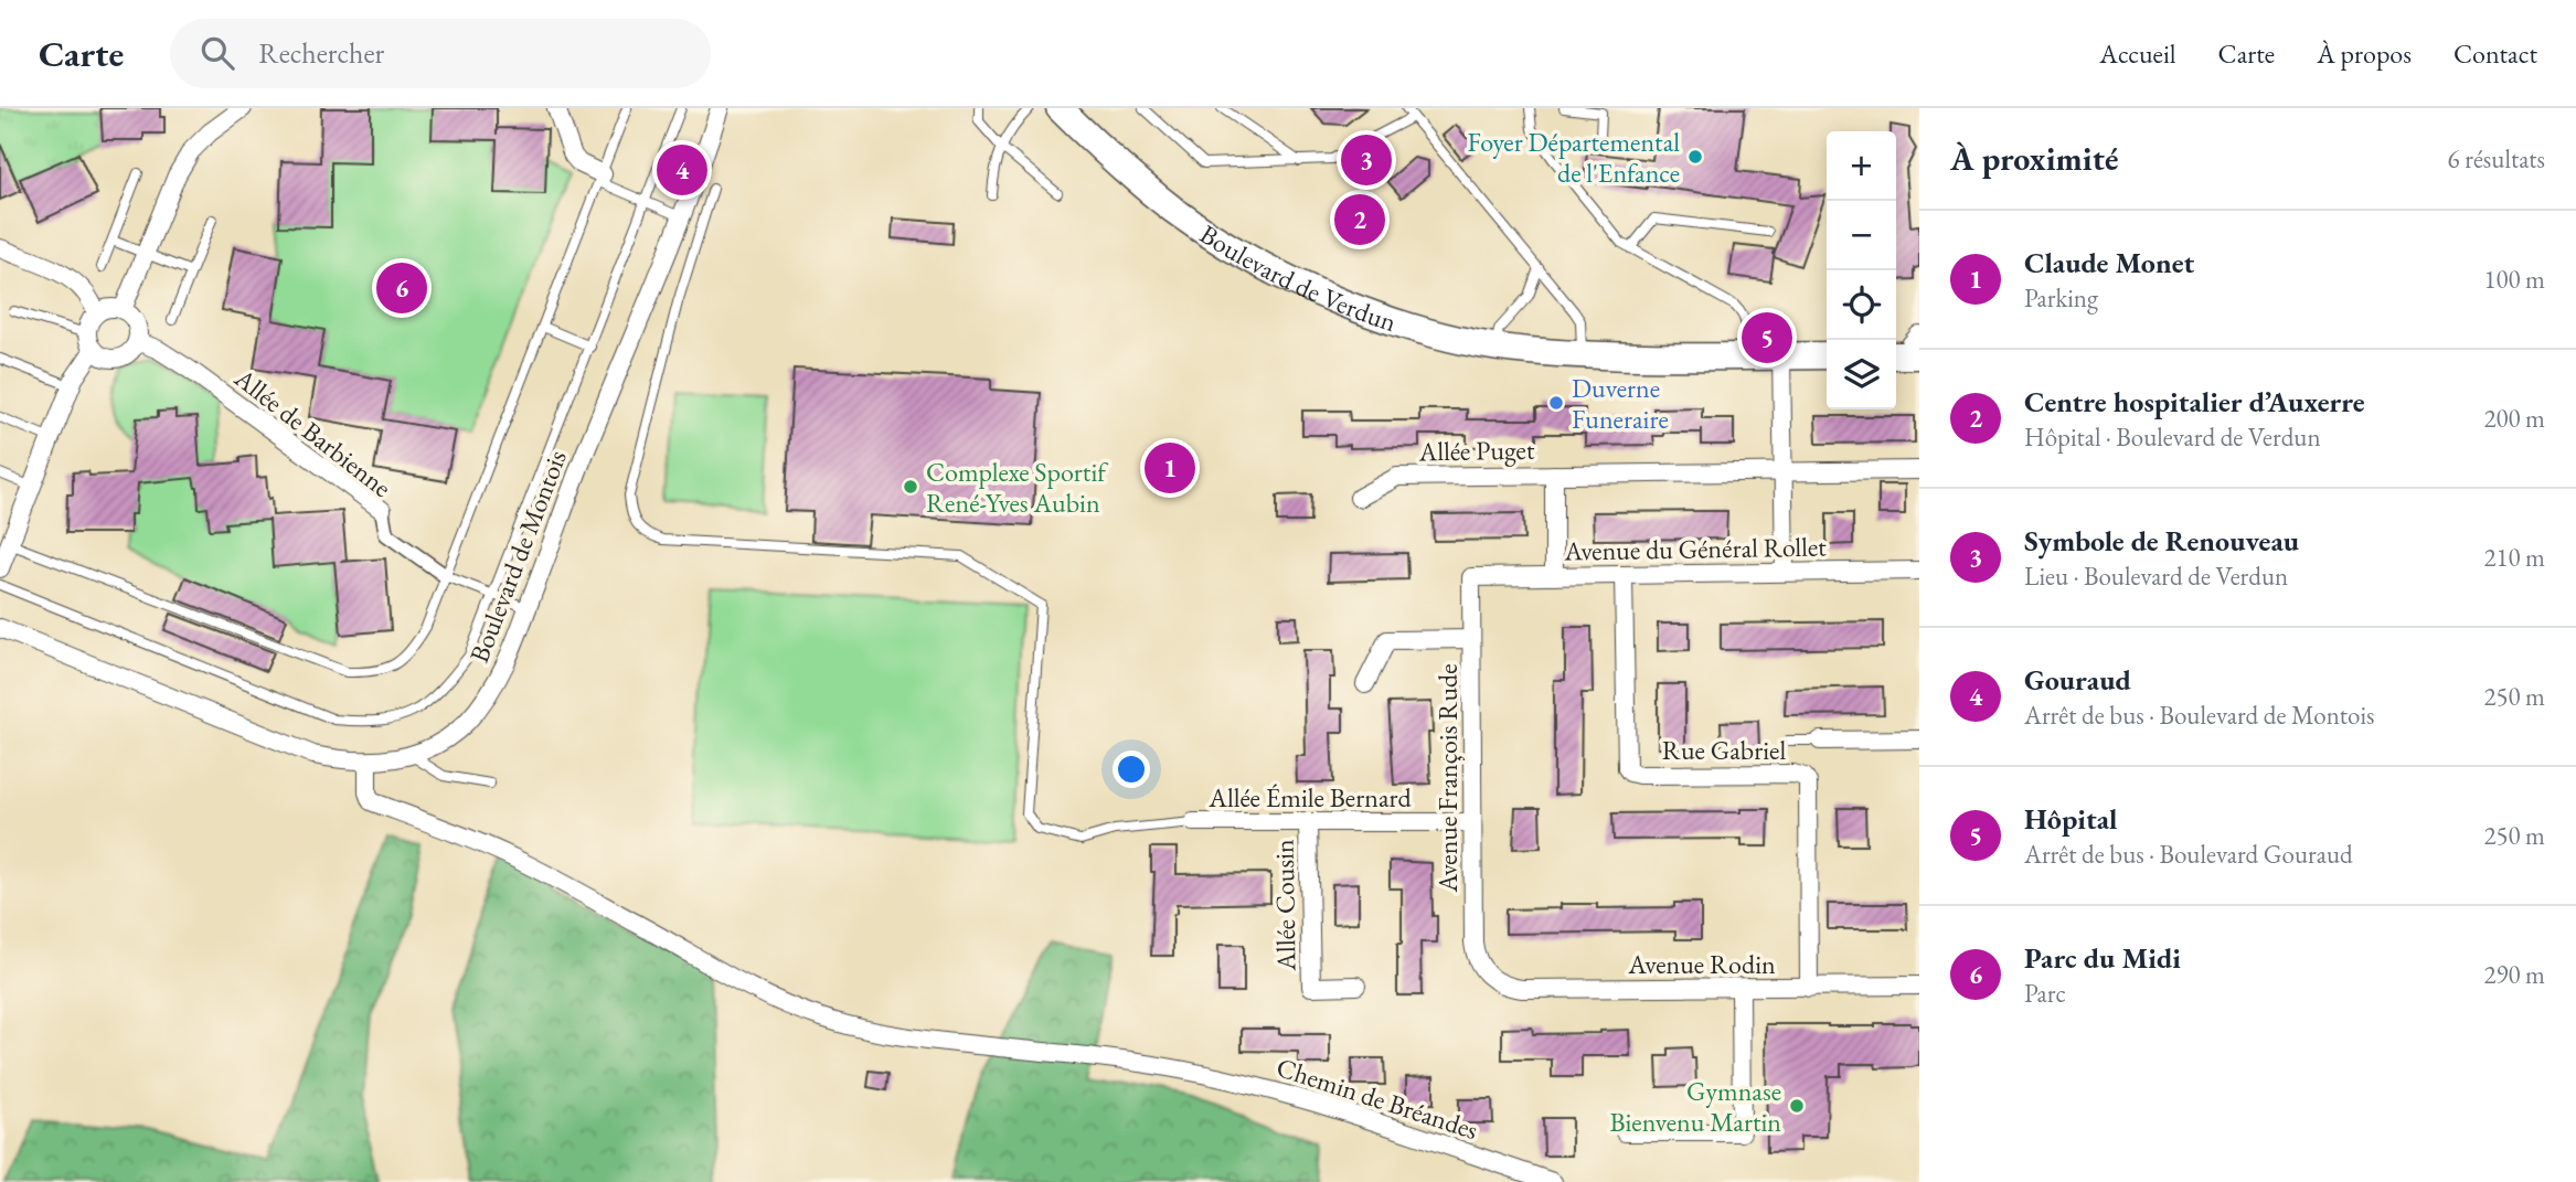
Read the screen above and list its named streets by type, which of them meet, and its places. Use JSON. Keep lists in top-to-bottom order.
{
  "streets": {
    "main road": ["Boulevard de Verdun"],
    "street": [
      "Allée de Barbienne",
      "Allée Puget",
      "Avenue du Général Rollet",
      "Boulevard de Montois",
      "Rue Gabriel",
      "Avenue François Rude",
      "Allée Émile Bernard",
      "Allée Cousin",
      "Avenue Rodin",
      "Chemin de Bréandes"
    ]
  },
  "crossings": [
    ["Allée Puget", "Avenue du Général Rollet"],
    ["Avenue du Général Rollet", "Rue Gabriel"],
    ["Avenue du Général Rollet", "Avenue François Rude"],
    ["Boulevard de Montois", "Chemin de Bréandes"],
    ["Rue Gabriel", "Avenue Rodin"],
    ["Avenue François Rude", "Allée Émile Bernard"],
    ["Avenue François Rude", "Avenue Rodin"],
    ["Allée Émile Bernard", "Allée Cousin"]
  ],
  "places": [
    "Foyer Départemental de l'Enfance",
    "Duverne Funeraire",
    "Complexe Sportif René-Yves Aubin",
    "Gymnase Bienvenu Martin"
  ],
  "page": {
    "header": "Carte",
    "search": "Rechercher",
    "nav": [
      "Accueil",
      "Carte",
      "À propos",
      "Contact"
    ],
    "heading": ["À proximité", "6 résultats"],
    "pins": [
      "3",
      "4",
      "2",
      "6",
      "5",
      "1"
    ],
    "map_buttons": ["+", "−"],
    "list": [
      {
        "mark": "1",
        "name": "Claude Monet",
        "note": "Parking",
        "value": "100 m"
      },
      {
        "mark": "2",
        "name": "Centre hospitalier d’Auxerre",
        "note": "Hôpital · Boulevard de Verdun",
        "value": "200 m"
      },
      {
        "mark": "3",
        "name": "Symbole de Renouveau",
        "note": "Lieu · Boulevard de Verdun",
        "value": "210 m"
      },
      {
        "mark": "4",
        "name": "Gouraud",
        "note": "Arrêt de bus · Boulevard de Montois",
        "value": "250 m"
      },
      {
        "mark": "5",
        "name": "Hôpital",
        "note": "Arrêt de bus · Boulevard Gouraud",
        "value": "250 m"
      },
      {
        "mark": "6",
        "name": "Parc du Midi",
        "note": "Parc",
        "value": "290 m"
      }
    ]
  }
}
